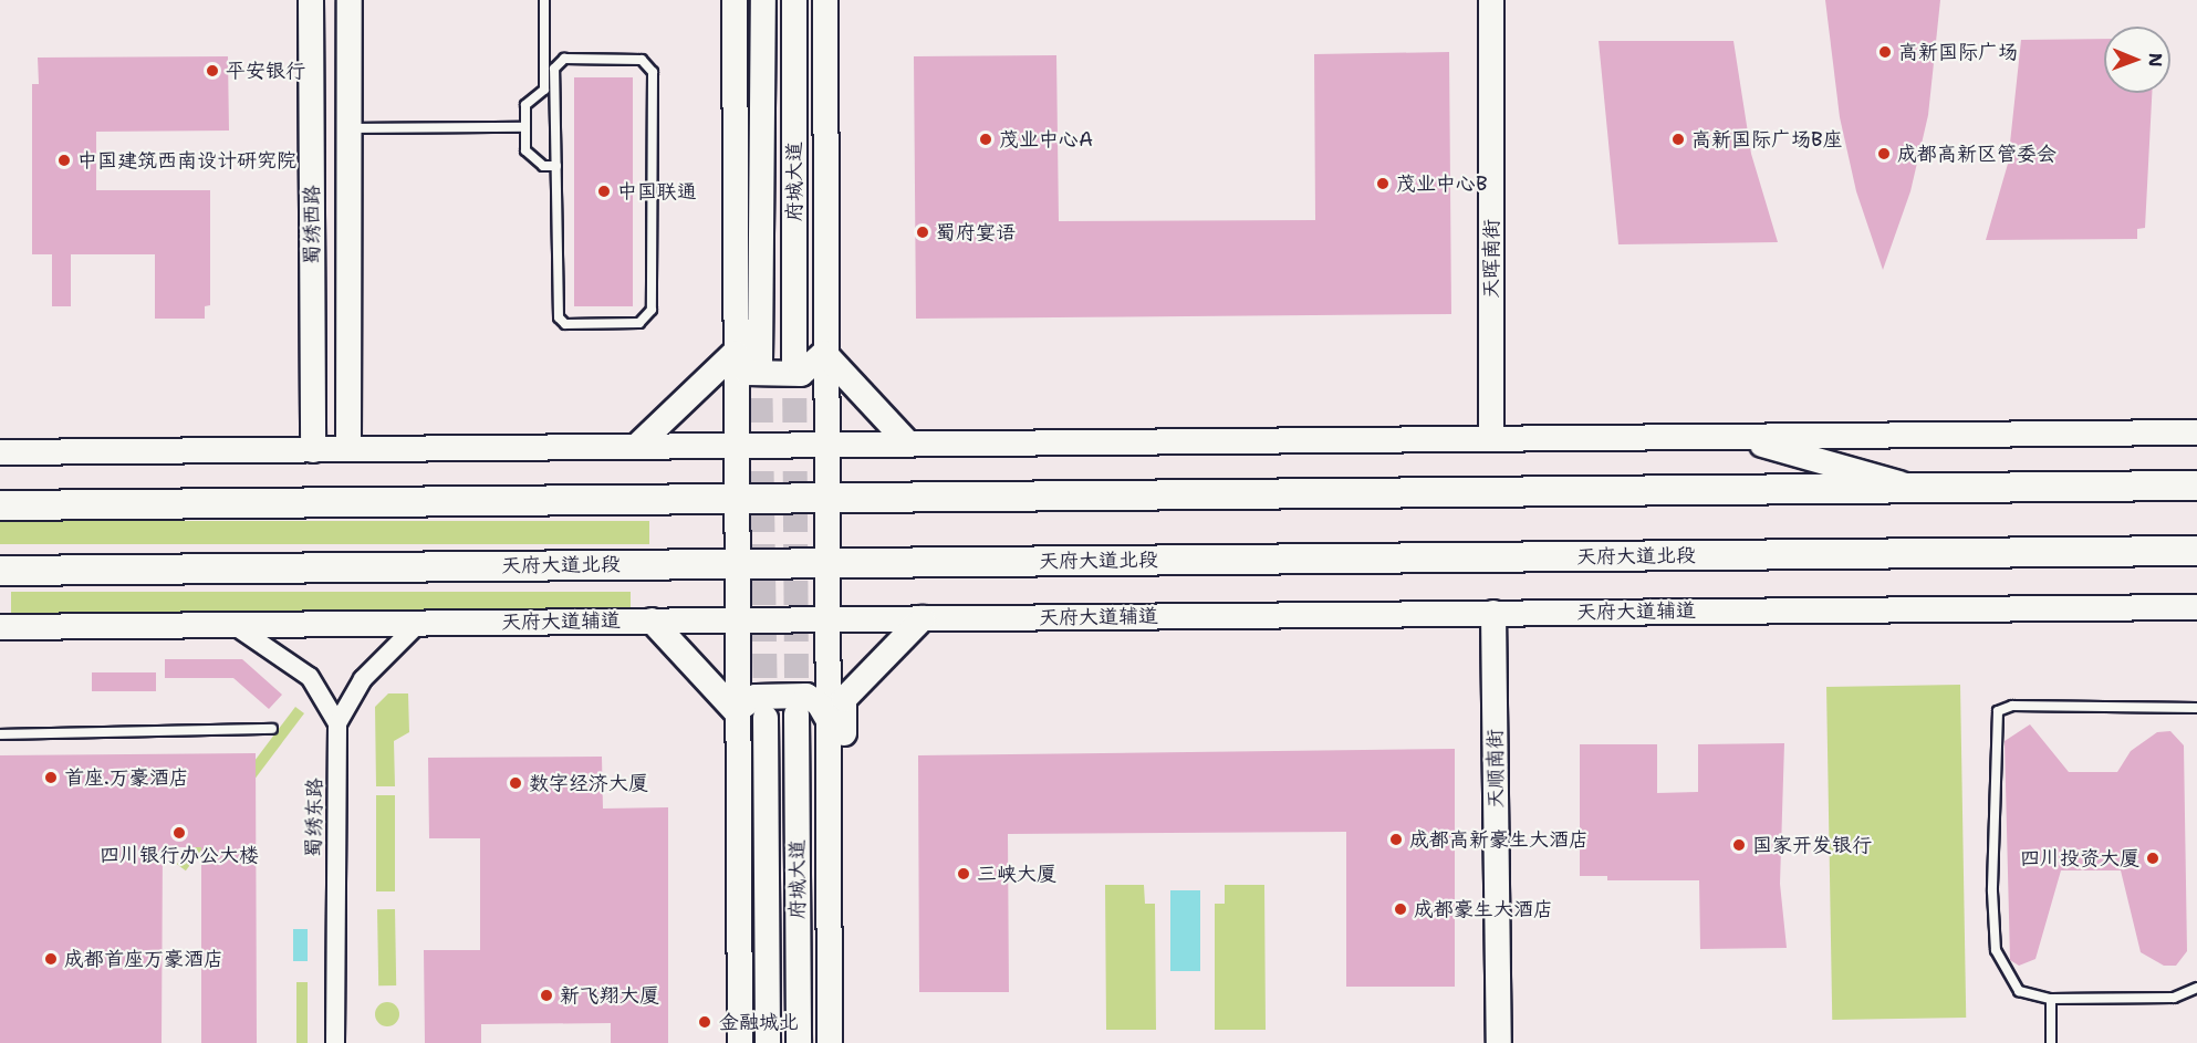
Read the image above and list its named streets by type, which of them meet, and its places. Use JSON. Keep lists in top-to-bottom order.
{
  "streets": {
    "main road": ["天府大道北段"],
    "street": [
      "府城大道",
      "蜀绣西路",
      "天晖南街",
      "天府大道辅道",
      "天顺南街",
      "蜀绣东路"
    ]
  },
  "crossings": [
    ["天府大道辅道", "天顺南街"]
  ],
  "places": [
    "高新国际广场",
    "平安银行",
    "茂业中心A",
    "高新国际广场B座",
    "成都高新区管委会",
    "中国建筑西南设计研究院",
    "茂业中心B",
    "中国联通",
    "蜀府宴语",
    "首座.万豪酒店",
    "数字经济大厦",
    "四川银行办公大楼",
    "成都高新豪生大酒店",
    "国家开发银行",
    "四川投资大厦",
    "三峡大厦",
    "成都豪生大酒店",
    "成都首座万豪酒店",
    "新飞翔大厦",
    "金融城北"
  ],
  "north": "right"
}
